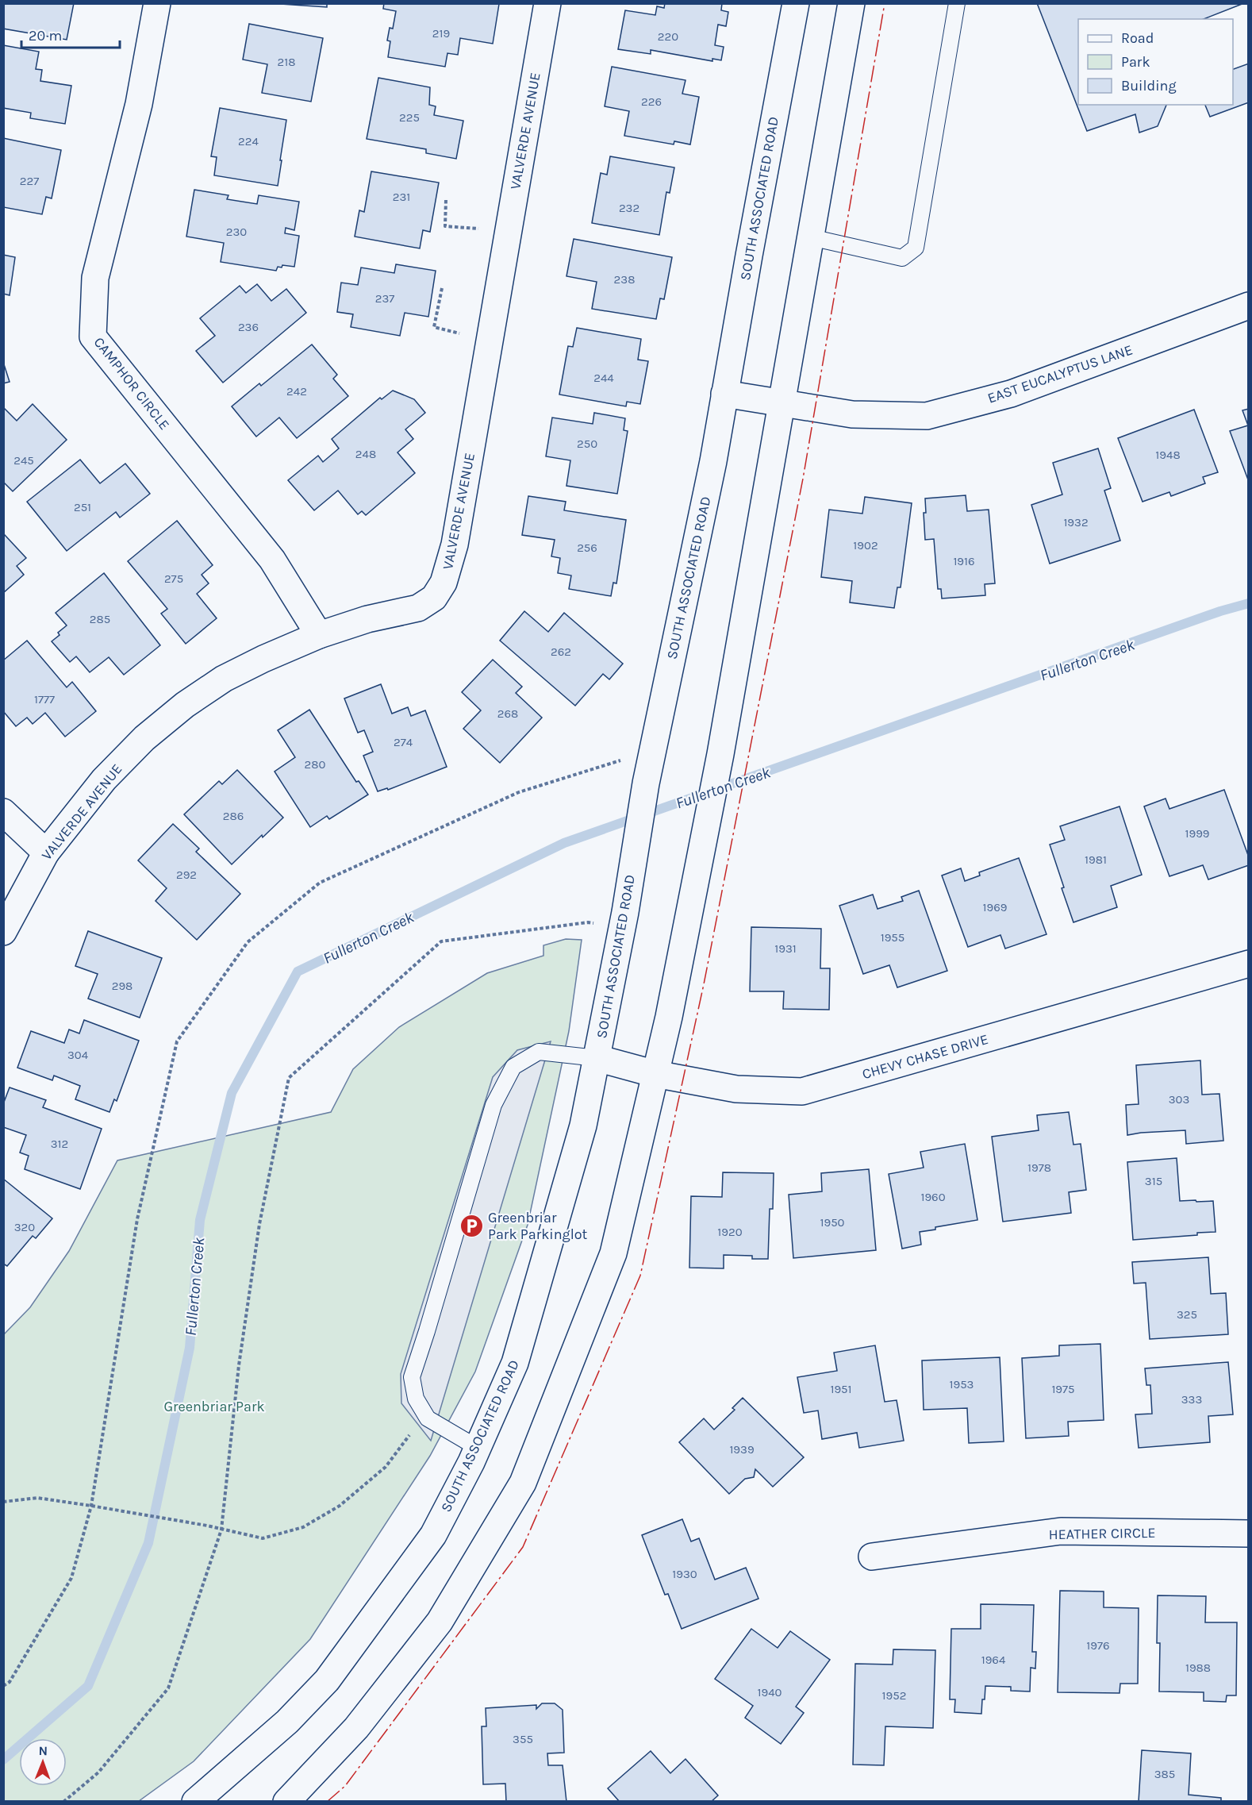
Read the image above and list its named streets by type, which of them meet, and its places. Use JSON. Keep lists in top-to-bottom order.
{
  "streets": {
    "street": [
      "VALVERDE AVENUE",
      "SOUTH ASSOCIATED ROAD",
      "EAST EUCALYPTUS LANE",
      "CAMPHOR CIRCLE",
      "CHEVY CHASE DRIVE",
      "HEATHER CIRCLE"
    ]
  },
  "crossings": [
    ["VALVERDE AVENUE", "CAMPHOR CIRCLE"],
    ["SOUTH ASSOCIATED ROAD", "EAST EUCALYPTUS LANE"],
    ["SOUTH ASSOCIATED ROAD", "CHEVY CHASE DRIVE"]
  ],
  "water": ["Fullerton Creek"],
  "parks": ["Greenbriar Park"],
  "places": {
    "parking": ["Greenbriar Park Parkinglot"]
  },
  "house_numbers": [
    "219",
    "220",
    "218",
    "226",
    "225",
    "224",
    "227",
    "231",
    "232",
    "230",
    "238",
    "237",
    "236",
    "244",
    "242",
    "250",
    "248",
    "1948",
    "245",
    "251",
    "1932",
    "1902",
    "256",
    "1916",
    "275",
    "285",
    "262",
    "1777",
    "268",
    "274",
    "280",
    "286",
    "1999",
    "1981",
    "292",
    "1969",
    "1955",
    "1931",
    "298",
    "304",
    "303",
    "312",
    "1978",
    "315",
    "1960",
    "1950",
    "320",
    "1920",
    "325",
    "1953",
    "1951",
    "1975",
    "333",
    "1939",
    "1930",
    "1976",
    "1964",
    "1988",
    "1940",
    "1952",
    "355",
    "385"
  ],
  "legend": ["Road", "Park", "Building"],
  "scale_bar": "20 m",
  "north": "top"
}
